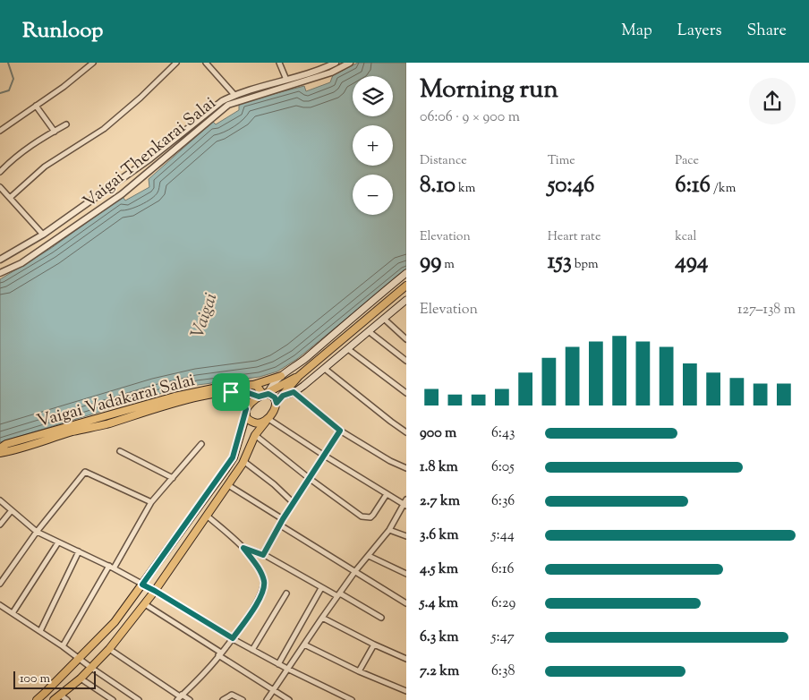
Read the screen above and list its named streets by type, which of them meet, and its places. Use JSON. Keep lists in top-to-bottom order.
{
  "streets": {
    "main road": ["Vaigai Vadakarai Salai"],
    "street": ["Vaigai Thenkarai Salai"]
  },
  "water": ["Vaigai"],
  "scale_bar": "100 m",
  "page": {
    "header": "Runloop",
    "nav": ["Map", "Layers", "Share"],
    "heading": ["Morning run", "06:06 · 9 × 900 m"],
    "map_buttons": ["+", "−"],
    "stats": [
      ["Distance", "8.10 km"],
      ["Time", "50:46"],
      ["Pace", "6:16 /km"],
      ["Elevation", "99 m"],
      ["Heart rate", "153 bpm"],
      ["kcal", "494"]
    ],
    "chart": ["Elevation", "127–138 m"],
    "list": [
      {
        "name": "900 m",
        "note": "6:43"
      },
      {
        "name": "1.8 km",
        "note": "6:05"
      },
      {
        "name": "2.7 km",
        "note": "6:36"
      },
      {
        "name": "3.6 km",
        "note": "5:44"
      },
      {
        "name": "4.5 km",
        "note": "6:16"
      },
      {
        "name": "5.4 km",
        "note": "6:29"
      },
      {
        "name": "6.3 km",
        "note": "5:47"
      },
      {
        "name": "7.2 km",
        "note": "6:38"
      }
    ],
    "scale": "100 m"
  }
}
